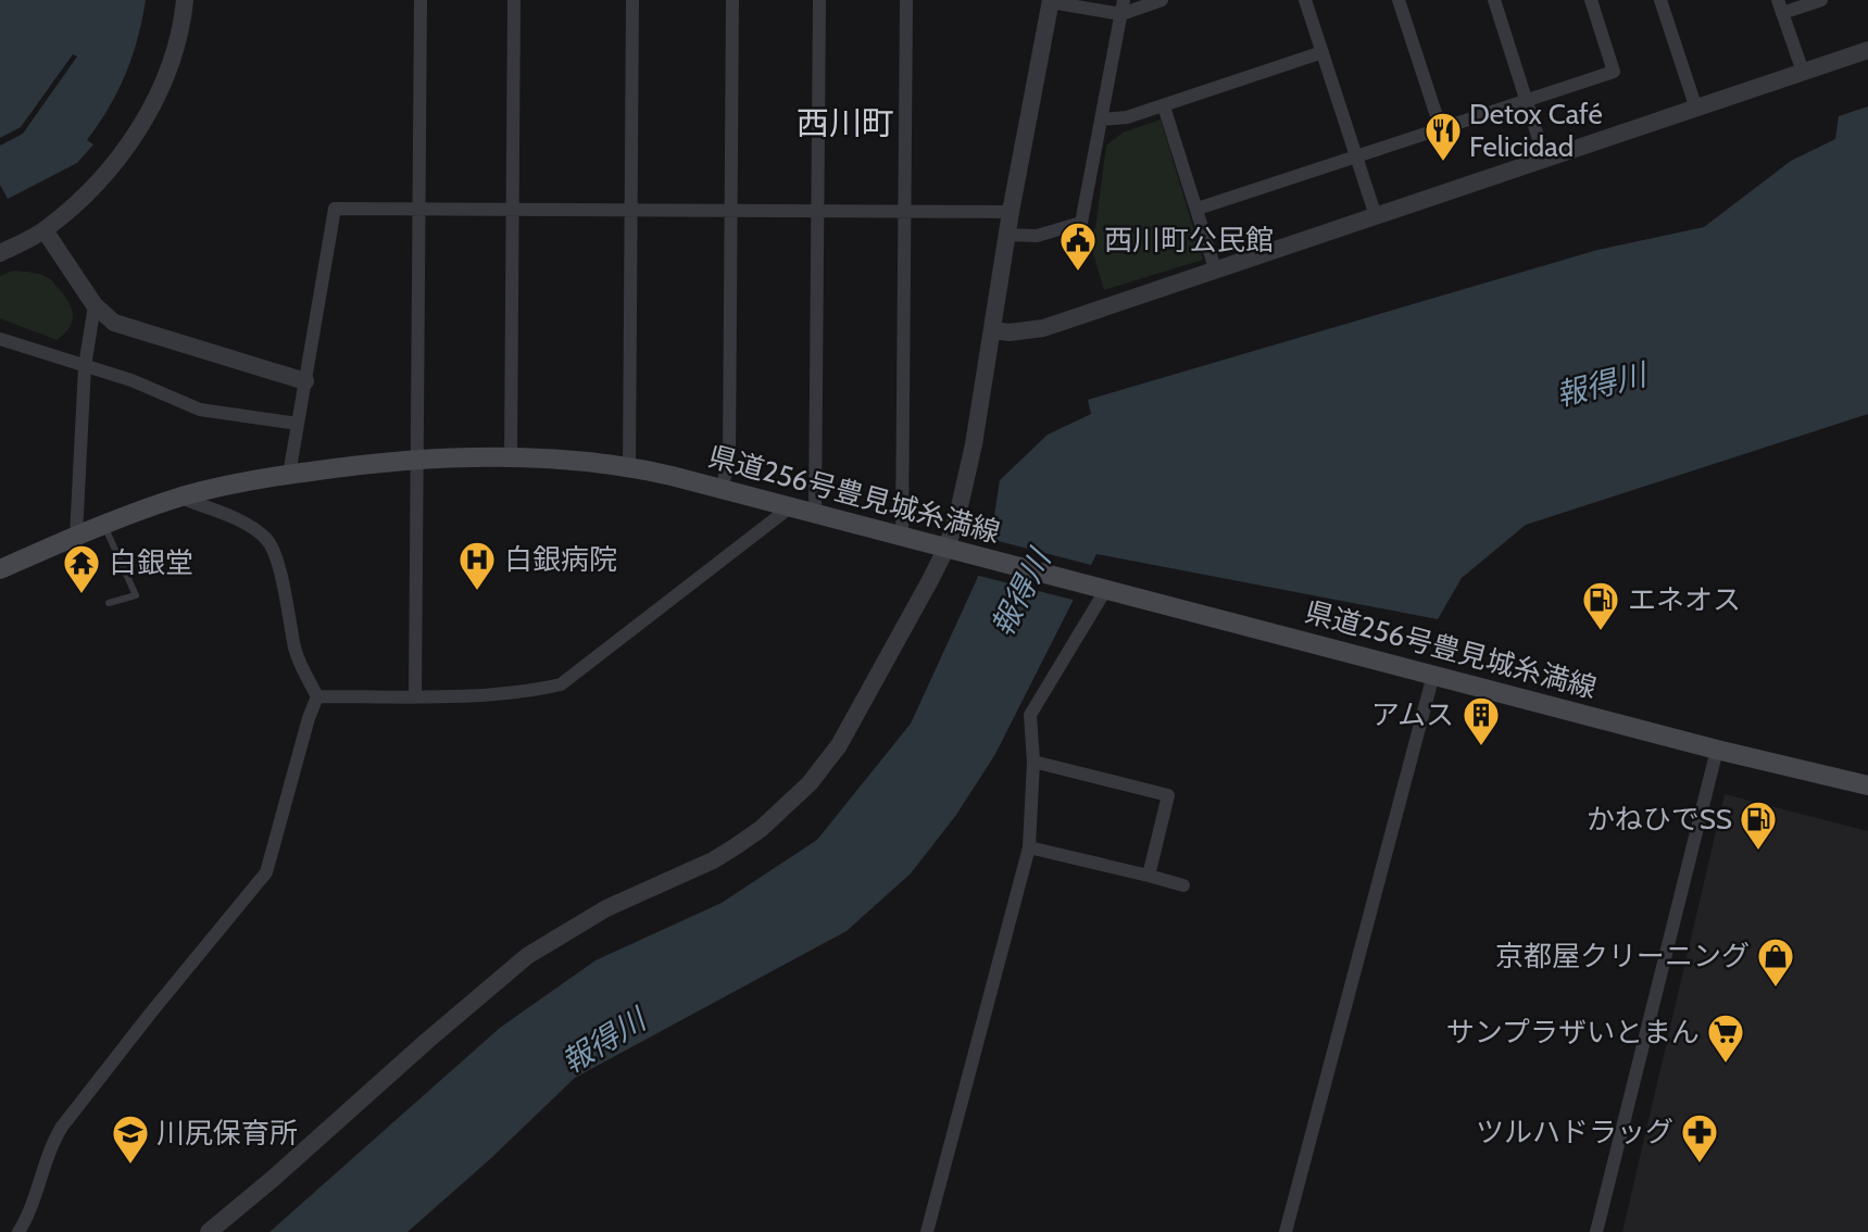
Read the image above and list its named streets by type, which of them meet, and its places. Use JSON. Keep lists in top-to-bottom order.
{
  "streets": {
    "main road": ["県道256号豊見城糸満線"]
  },
  "districts": ["西川町"],
  "water": ["報得川"],
  "places": {
    "restaurant": ["Detox Café Felicidad"],
    "public building": ["西川町公民館"],
    "hospital": ["白銀病院"],
    "temple": ["白銀堂"],
    "fuel station": ["エネオス", "かねひでSS"],
    "building": ["アムス"],
    "shop": ["京都屋クリーニング"],
    "supermarket": ["サンプラザいとまん"],
    "pharmacy": ["ツルハドラッグ"],
    "school or university": ["川尻保育所"]
  }
}
